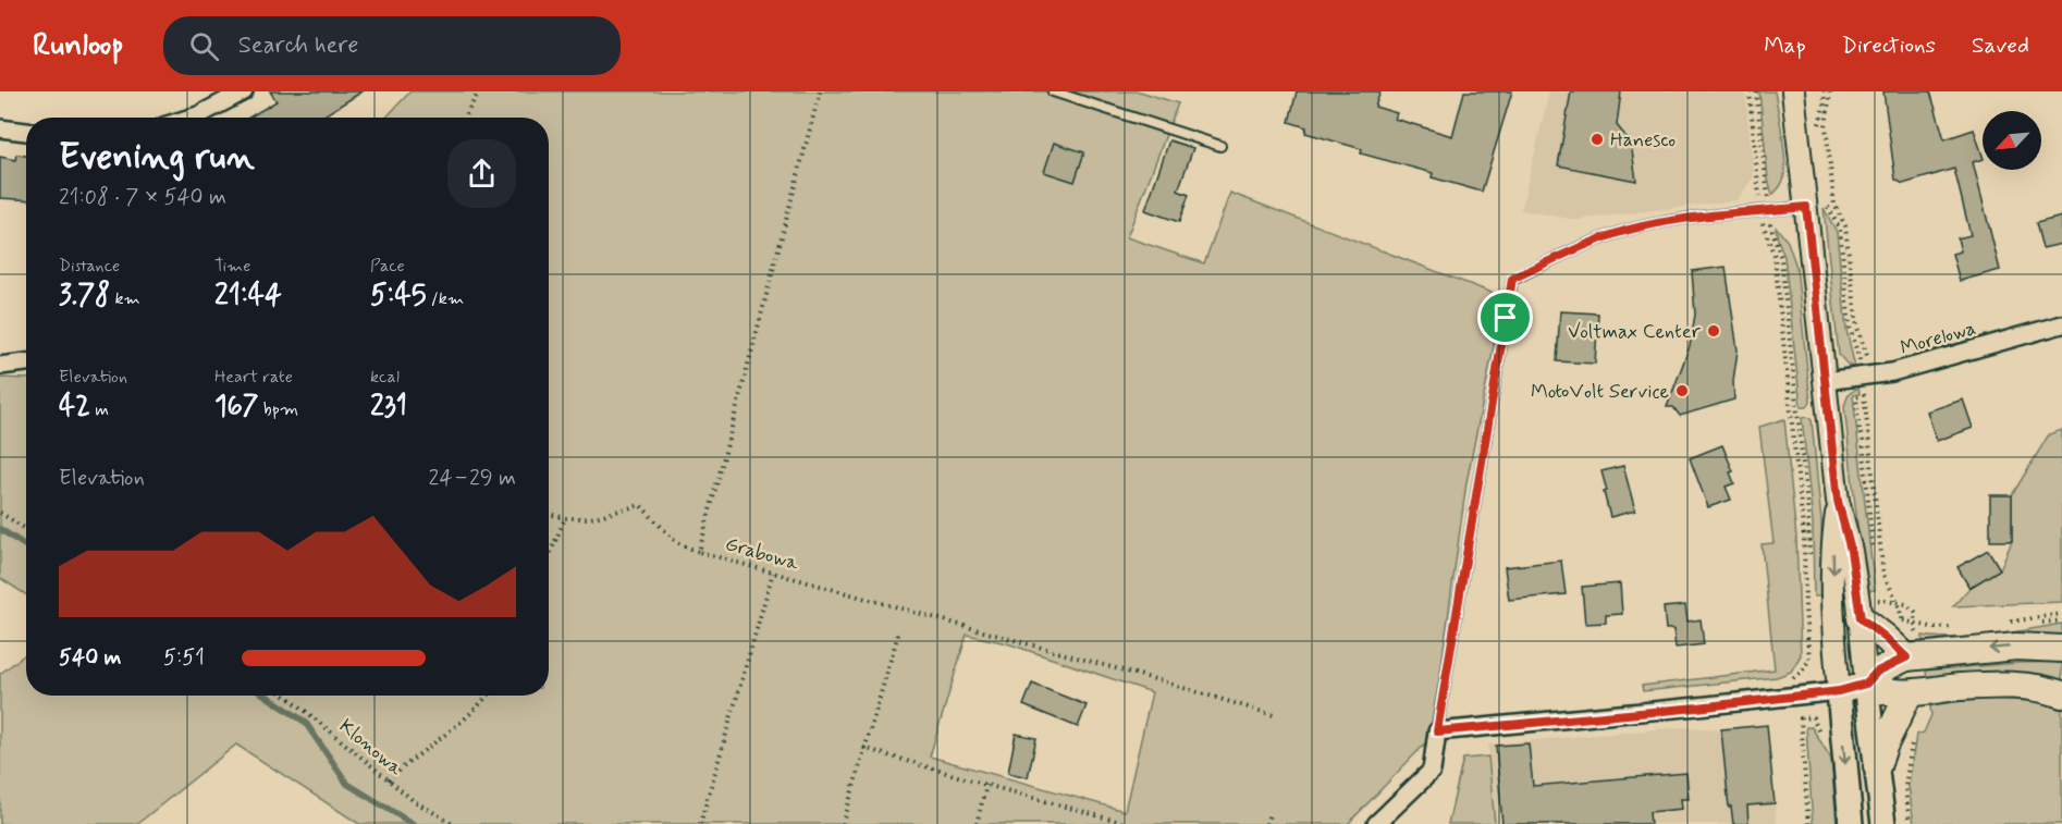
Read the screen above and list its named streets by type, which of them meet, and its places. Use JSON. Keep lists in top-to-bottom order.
{
  "streets": {
    "street": ["Morelowa"],
    "path": ["Grabowa", "Klonowa"]
  },
  "places": ["Hanesco", "Voltmax Center", "MotoVolt Service"],
  "north": "bottom left",
  "page": {
    "header": "Runloop",
    "search": "Search here",
    "nav": ["Map", "Directions", "Saved"],
    "heading": ["Evening run", "21:08 · 7 × 540 m"],
    "stats": [
      ["Distance", "3.78 km"],
      ["Time", "21:44"],
      ["Pace", "5:45 /km"],
      ["Elevation", "42 m"],
      ["Heart rate", "167 bpm"],
      ["kcal", "231"]
    ],
    "chart": ["Elevation", "24–29 m"],
    "list": [
      {
        "name": "540 m",
        "note": "5:51"
      }
    ]
  }
}
